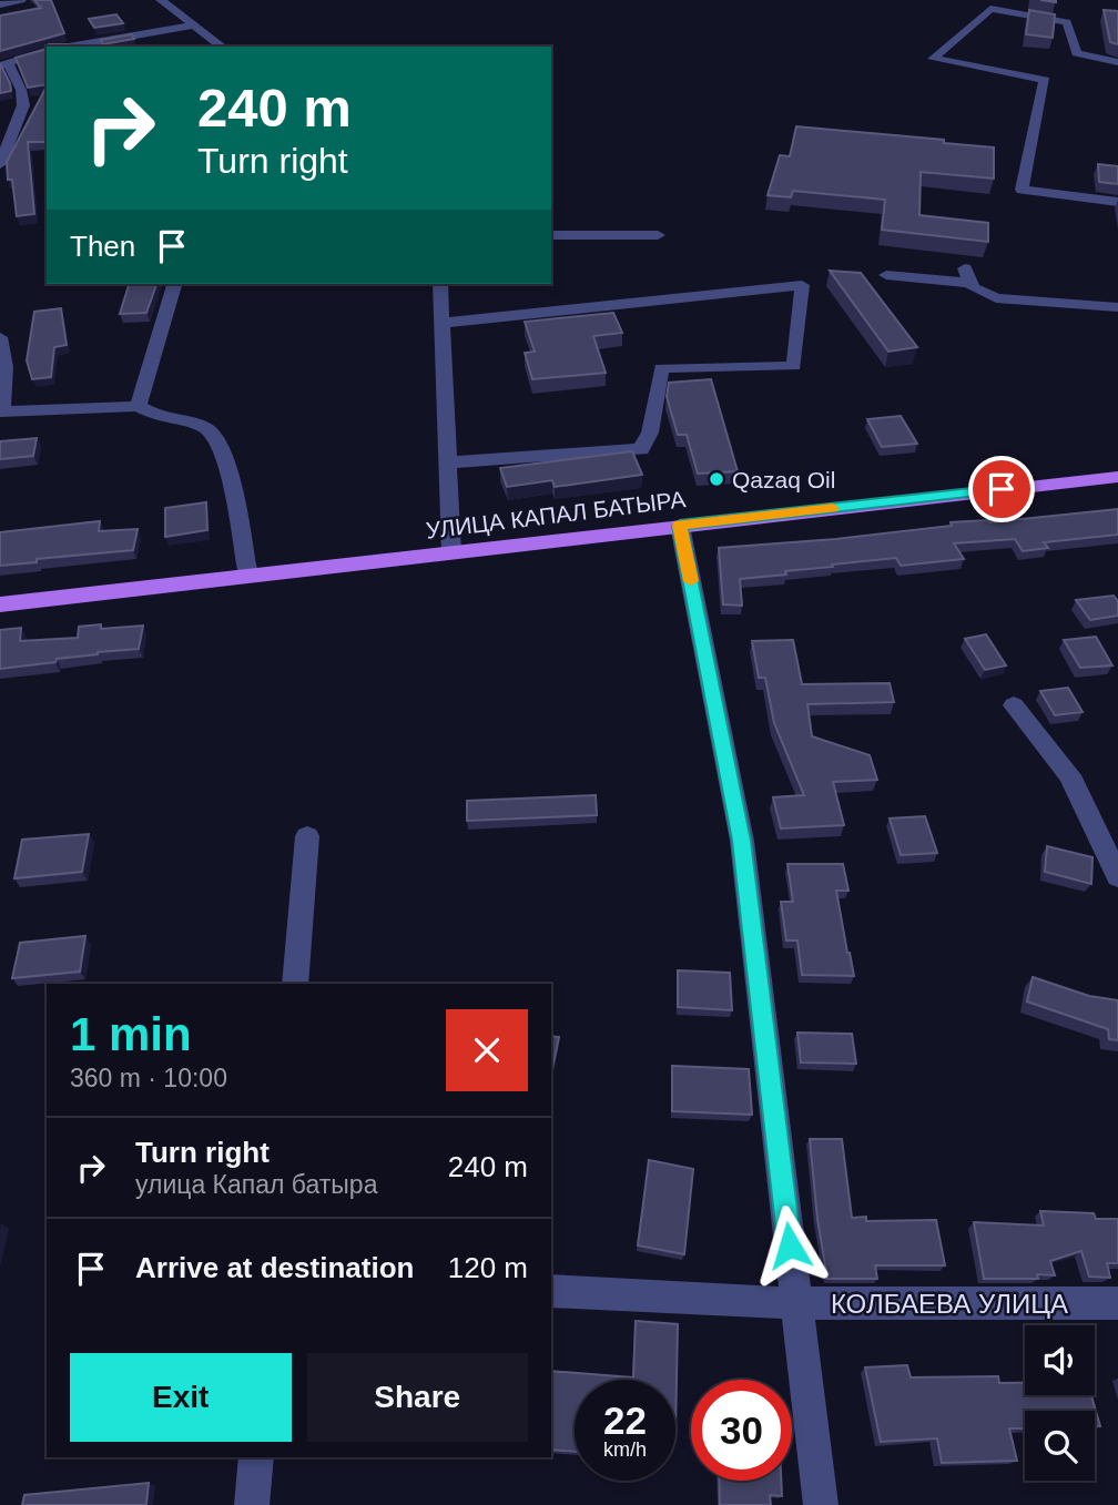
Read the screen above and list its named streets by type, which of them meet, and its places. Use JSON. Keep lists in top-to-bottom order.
{
  "streets": {
    "main road": ["УЛИЦА КАПАЛ БАТЫРА"],
    "street": ["КОЛБАЕВА УЛИЦА"]
  },
  "places": ["Qazaq Oil"],
  "page": {
    "turn": ["240 m", "Turn right"],
    "then": "Then",
    "heading": ["1 min", "360 m · 10:00"],
    "list": [
      {
        "name": "Turn right",
        "note": "улица Капал батыра",
        "value": "240 m"
      },
      {
        "name": "Arrive at destination",
        "value": "120 m"
      }
    ],
    "buttons": ["Exit", "Share"],
    "speed": "22 km/h",
    "limit": "30"
  }
}
